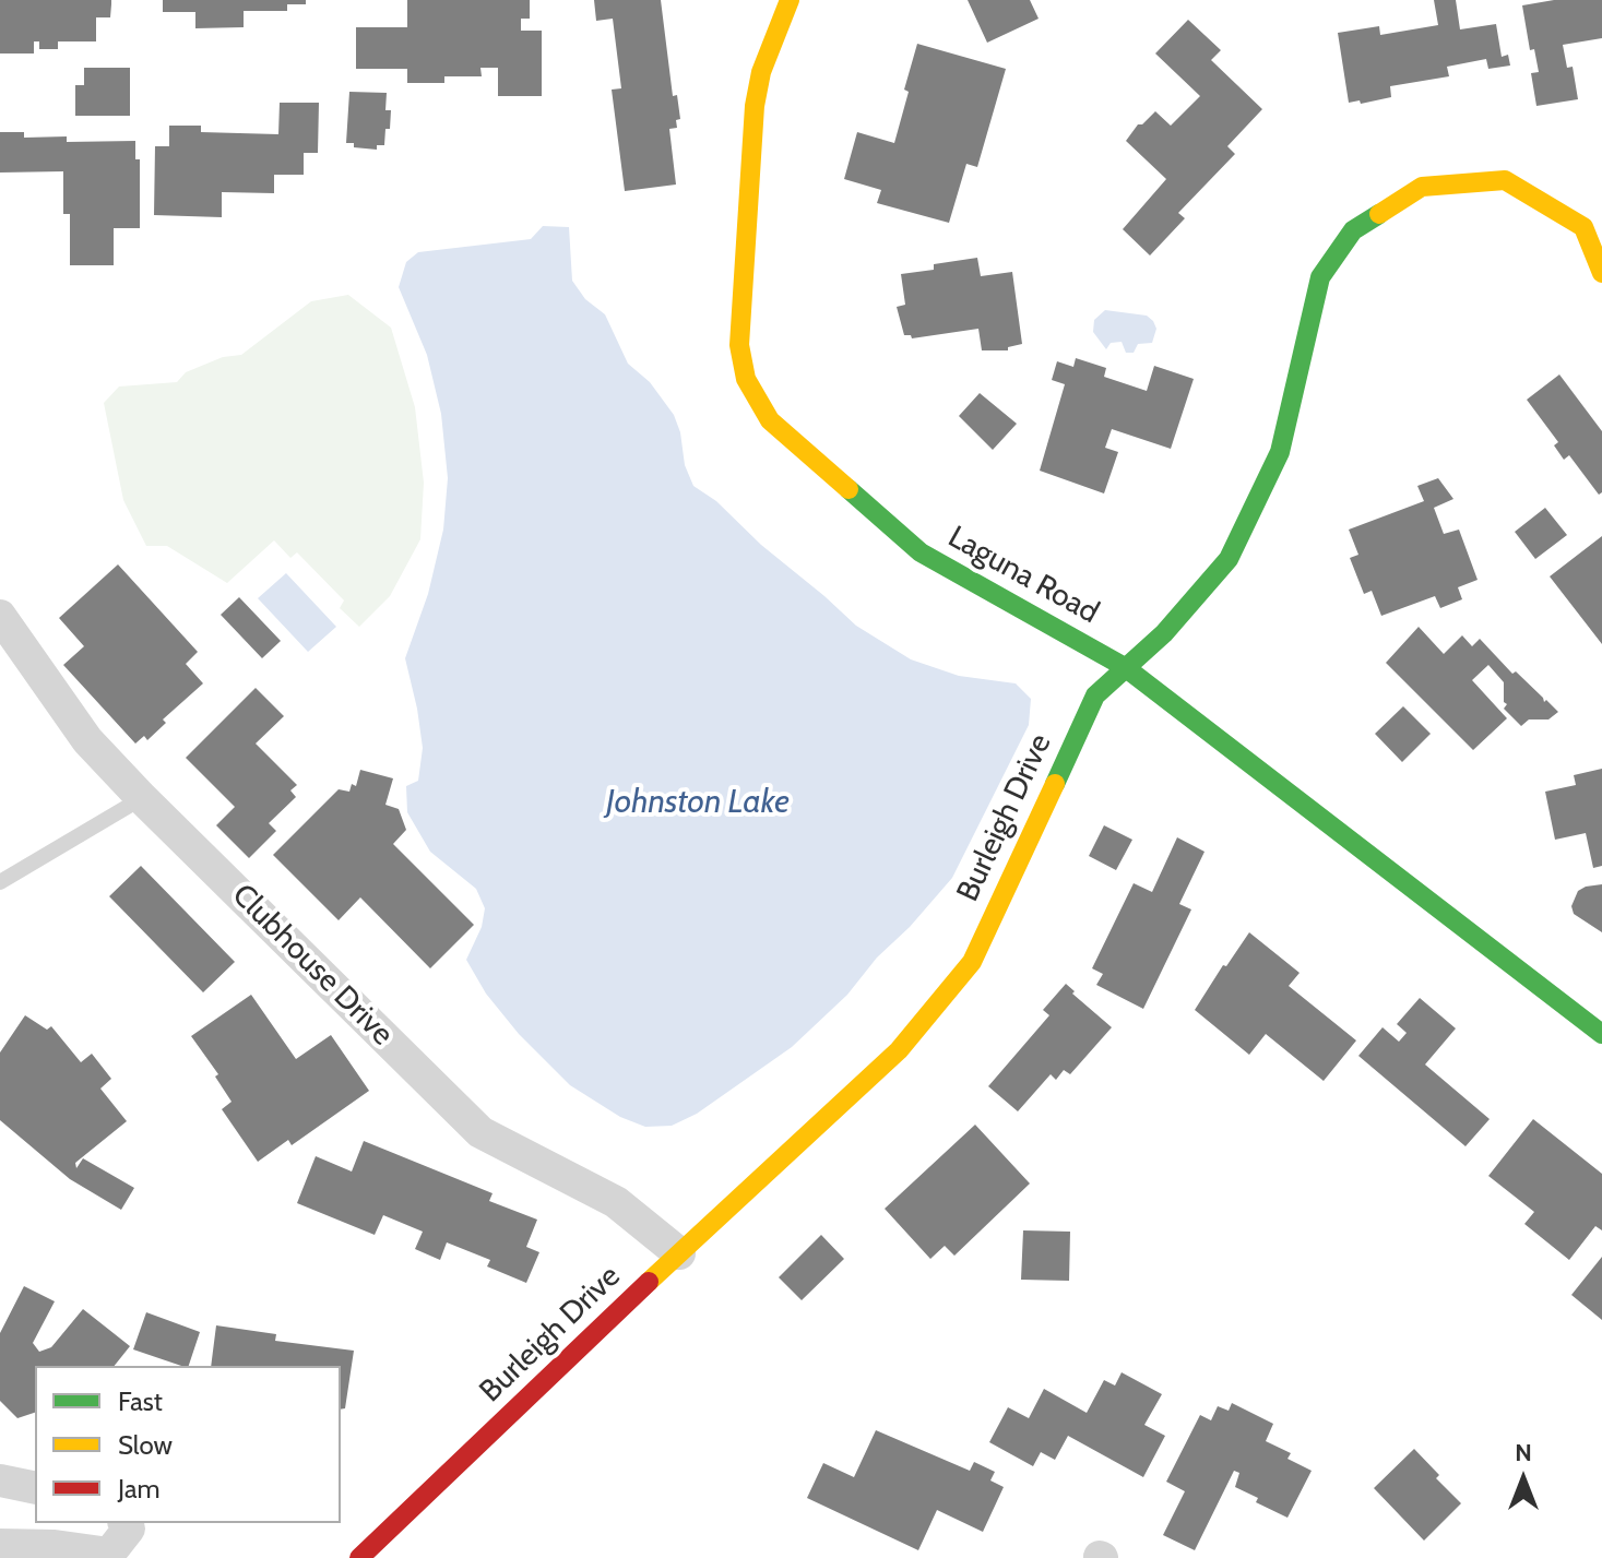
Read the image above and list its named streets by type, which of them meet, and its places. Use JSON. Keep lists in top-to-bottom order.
{
  "streets": {
    "street": ["Laguna Road", "Burleigh Drive", "Clubhouse Drive"]
  },
  "crossings": [
    ["Laguna Road", "Burleigh Drive"],
    ["Burleigh Drive", "Clubhouse Drive"]
  ],
  "water": ["Johnston Lake"],
  "legend": ["Fast", "Slow", "Jam"],
  "north": "top"
}
